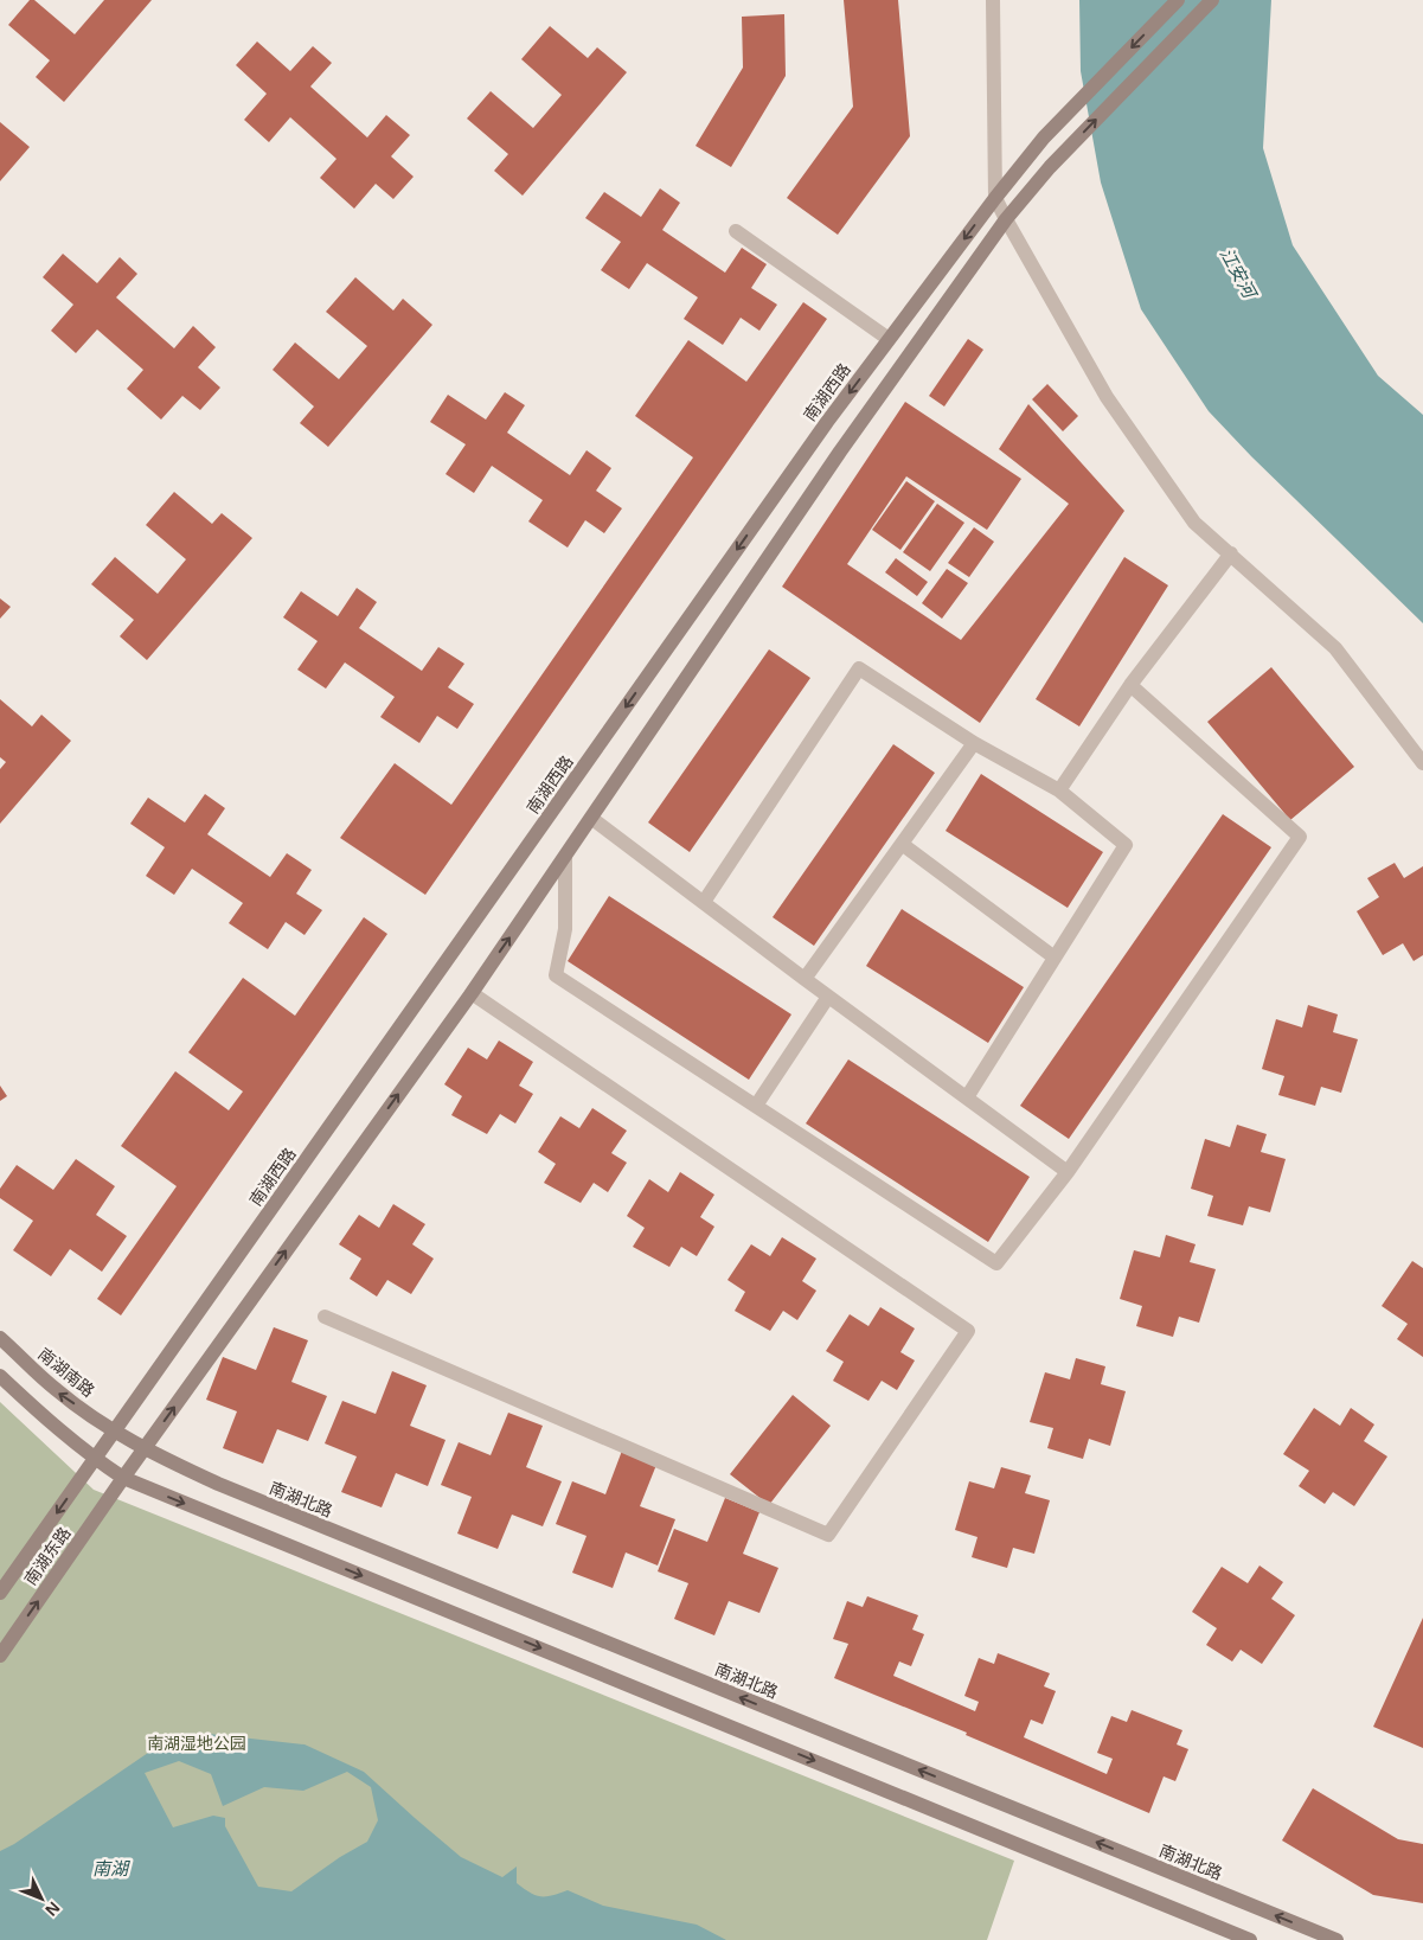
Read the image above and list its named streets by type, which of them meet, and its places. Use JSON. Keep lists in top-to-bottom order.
{
  "streets": {
    "main road": [
      "南湖西路",
      "南湖南路",
      "南湖北路",
      "南湖东路"
    ]
  },
  "crossings": [
    ["南湖西路", "南湖南路"],
    ["南湖西路", "南湖东路"],
    ["南湖南路", "南湖北路"]
  ],
  "water": ["江安河", "南湖"],
  "parks": ["南湖湿地公园"],
  "north": "bottom right"
}
